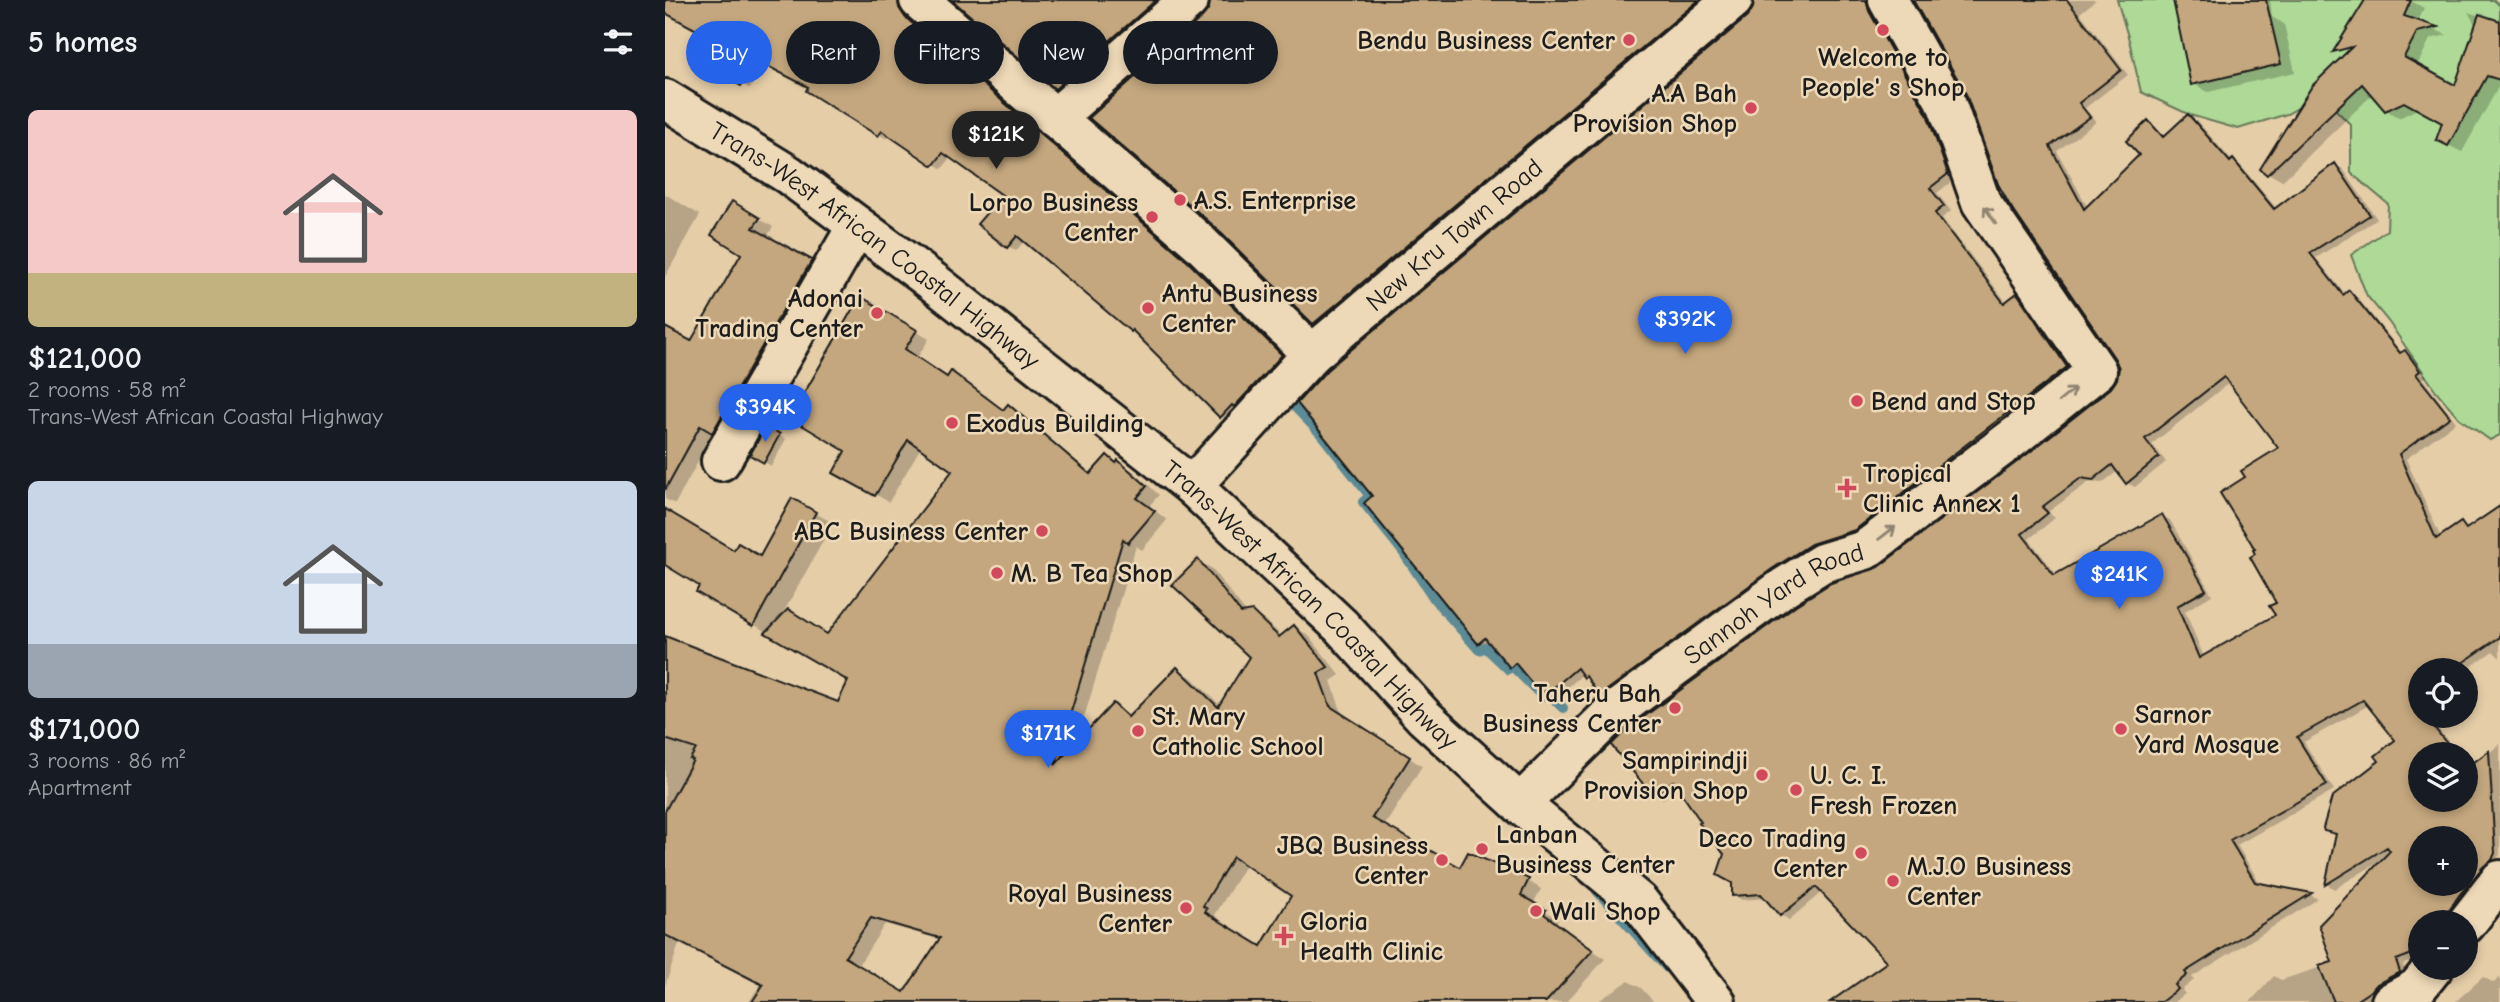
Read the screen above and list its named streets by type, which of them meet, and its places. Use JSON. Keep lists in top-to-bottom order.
{
  "streets": {
    "main road": ["New Kru Town Road", "Trans-West African Coastal Highway", "Sannoh Yard Road"]
  },
  "crossings": [
    ["New Kru Town Road", "Trans-West African Coastal Highway"],
    ["Trans-West African Coastal Highway", "Sannoh Yard Road"]
  ],
  "places": {
    "other": [
      "Welcome to People' s Shop",
      "Bendu Business Center",
      "A.A Bah Provision Shop",
      "A.S. Enterprise",
      "Lorpo Business Center",
      "Antu Business Center",
      "Adonai Trading Center",
      "Bend and Stop",
      "Exodus Building",
      "ABC Business Center",
      "M. B Tea Shop",
      "Taheru Bah Business Center",
      "Sarnor Yard Mosque",
      "St. Mary Catholic School",
      "Sampirindji Provision Shop",
      "U. C. I. Fresh Frozen",
      "Lanban Business Center",
      "Deco Trading Center",
      "JBQ Business Center",
      "M.J.O Business Center",
      "Royal Business Center",
      "Wali Shop"
    ],
    "health": ["Tropical Clinic Annex 1", "Gloria Health Clinic"]
  },
  "page": {
    "heading": "5 homes",
    "chip": [
      "Buy",
      "Rent",
      "Filters",
      "New",
      "Apartment"
    ],
    "list": [
      {
        "name": "$121,000",
        "note": "2 rooms · 58 m² · Trans-West African Coastal Highway"
      },
      {
        "name": "$171,000",
        "note": "3 rooms · 86 m² · Apartment"
      }
    ],
    "price": [
      "$121K",
      "$392K",
      "$394K",
      "$241K",
      "$171K"
    ],
    "map_buttons": ["+", "−"]
  }
}
